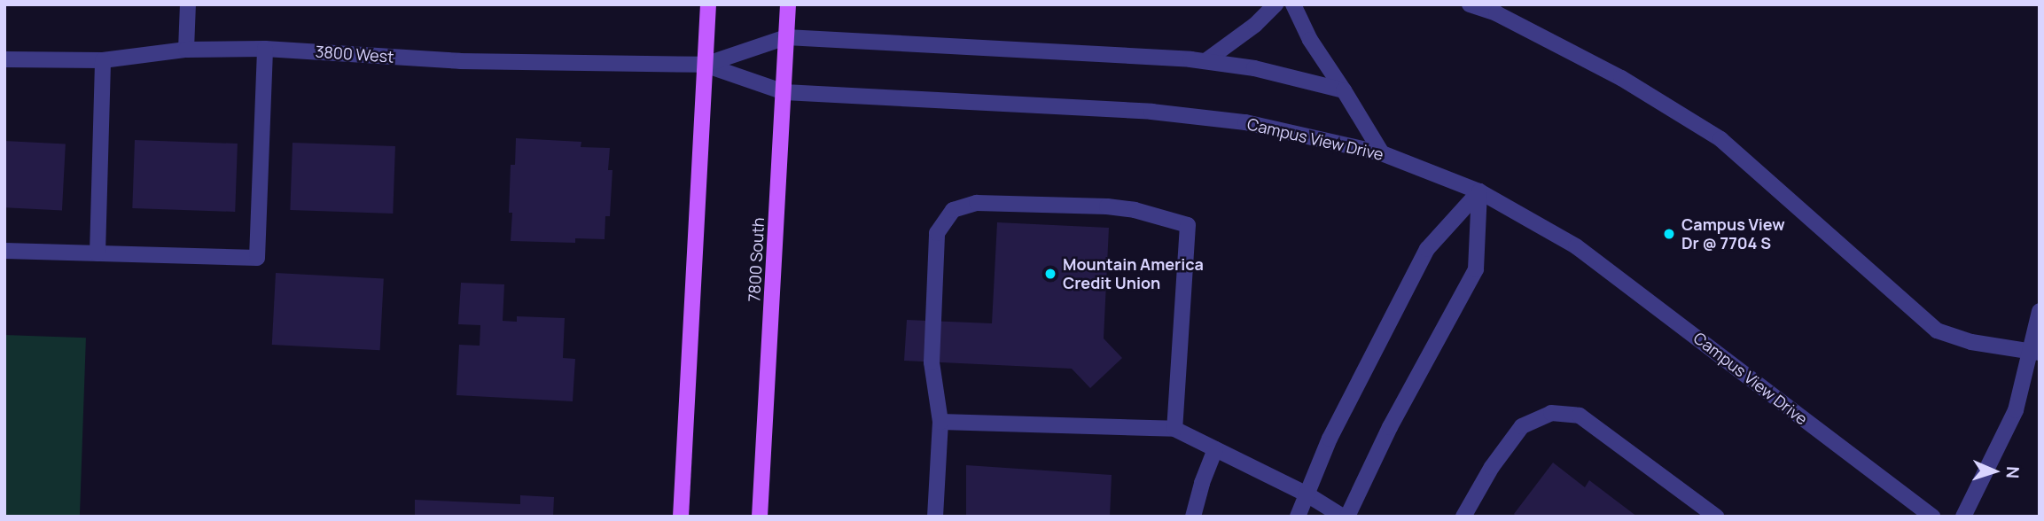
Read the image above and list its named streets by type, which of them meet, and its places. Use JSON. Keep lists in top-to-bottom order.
{
  "streets": {
    "main road": ["7800 South"],
    "street": ["3800 West", "Campus View Drive"]
  },
  "crossings": [
    ["3800 West", "Campus View Drive"],
    ["Campus View Drive", "7800 South"]
  ],
  "places": ["Campus View Dr @ 7704 S", "Mountain America Credit Union"],
  "north": "right"
}
